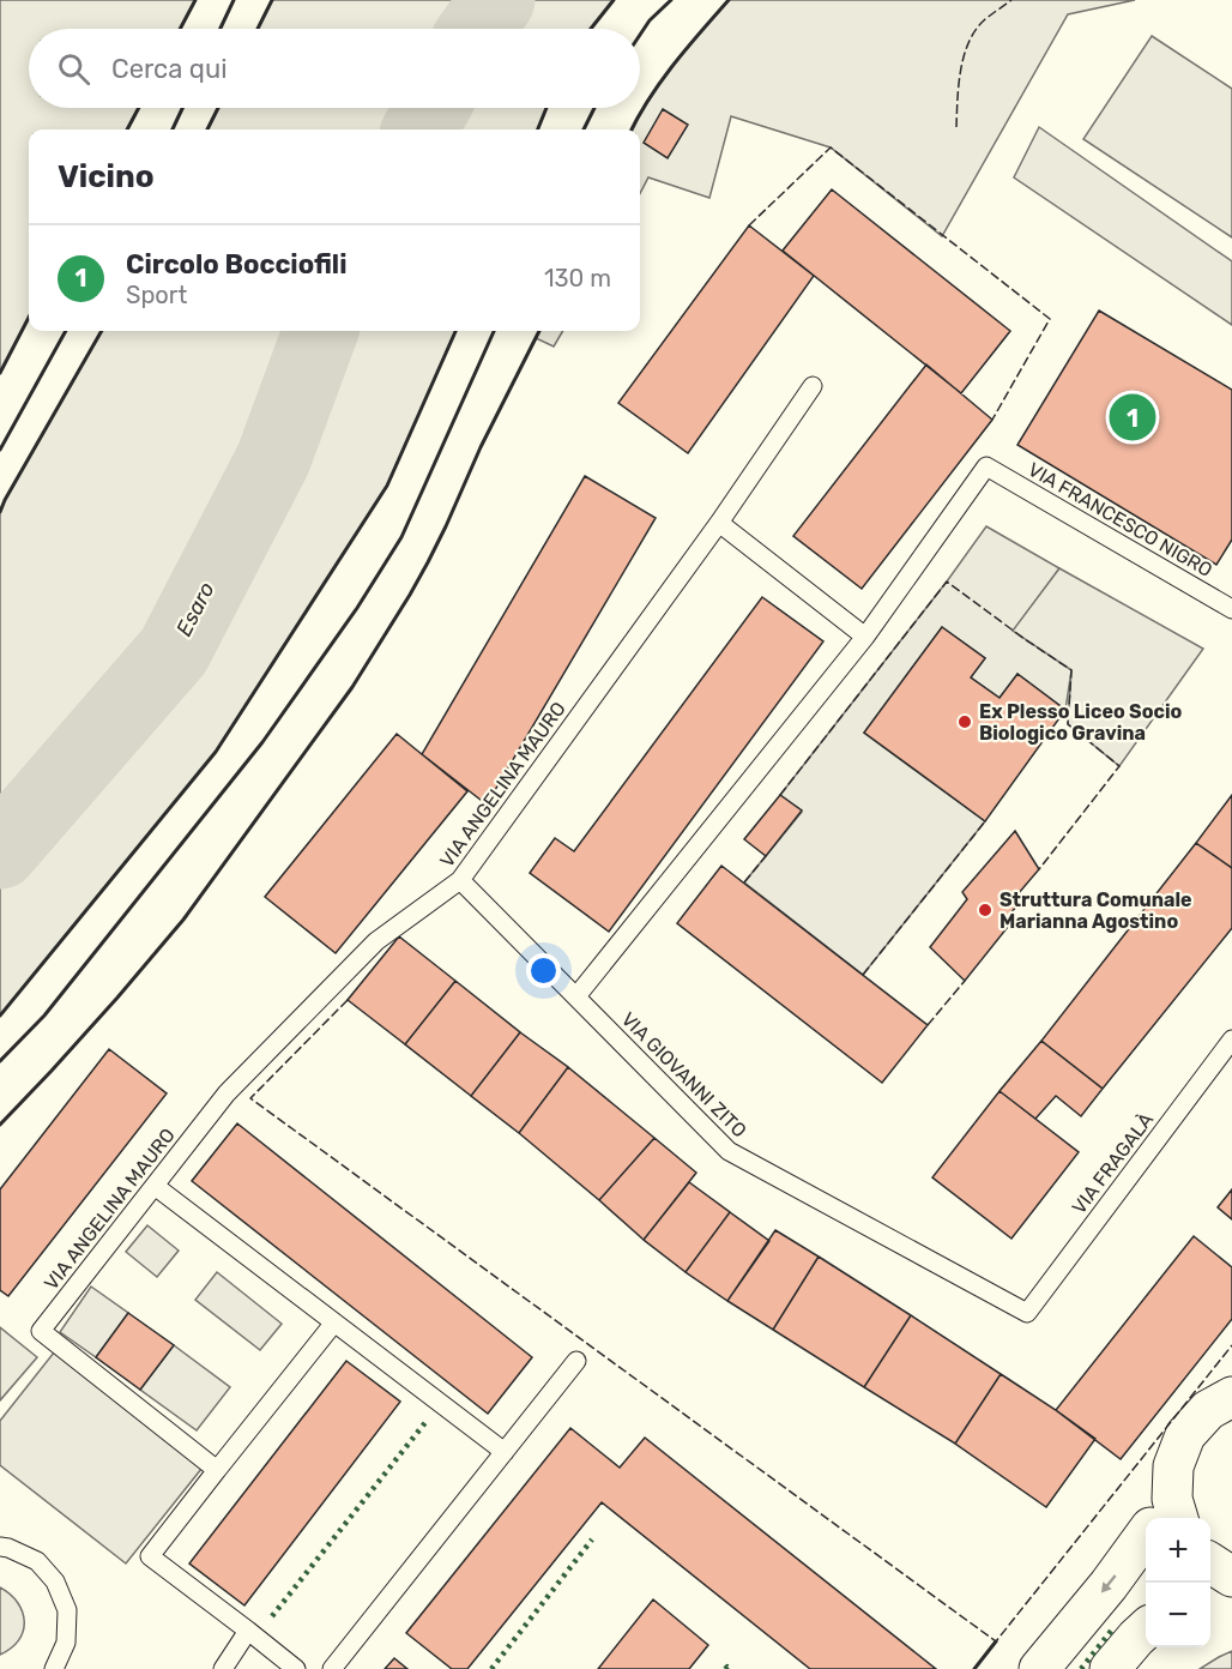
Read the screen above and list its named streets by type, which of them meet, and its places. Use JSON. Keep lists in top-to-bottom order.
{
  "streets": {
    "lane": [
      "VIA FRANCESCO NIGRO",
      "VIA ANGELINA MAURO",
      "VIA GIOVANNI ZITO",
      "VIA FRAGALÀ"
    ]
  },
  "crossings": [
    ["VIA ANGELINA MAURO", "VIA GIOVANNI ZITO"],
    ["VIA GIOVANNI ZITO", "VIA FRAGALÀ"]
  ],
  "water": ["Esaro"],
  "places": ["Ex Plesso Liceo Socio Biologico Gravina", "Struttura Comunale Marianna Agostino"],
  "page": {
    "search": "Cerca qui",
    "heading": "Vicino",
    "list": [
      {
        "mark": "1",
        "name": "Circolo Bocciofili",
        "note": "Sport",
        "value": "130 m"
      }
    ],
    "pins": "1",
    "map_buttons": ["+", "−"]
  }
}
